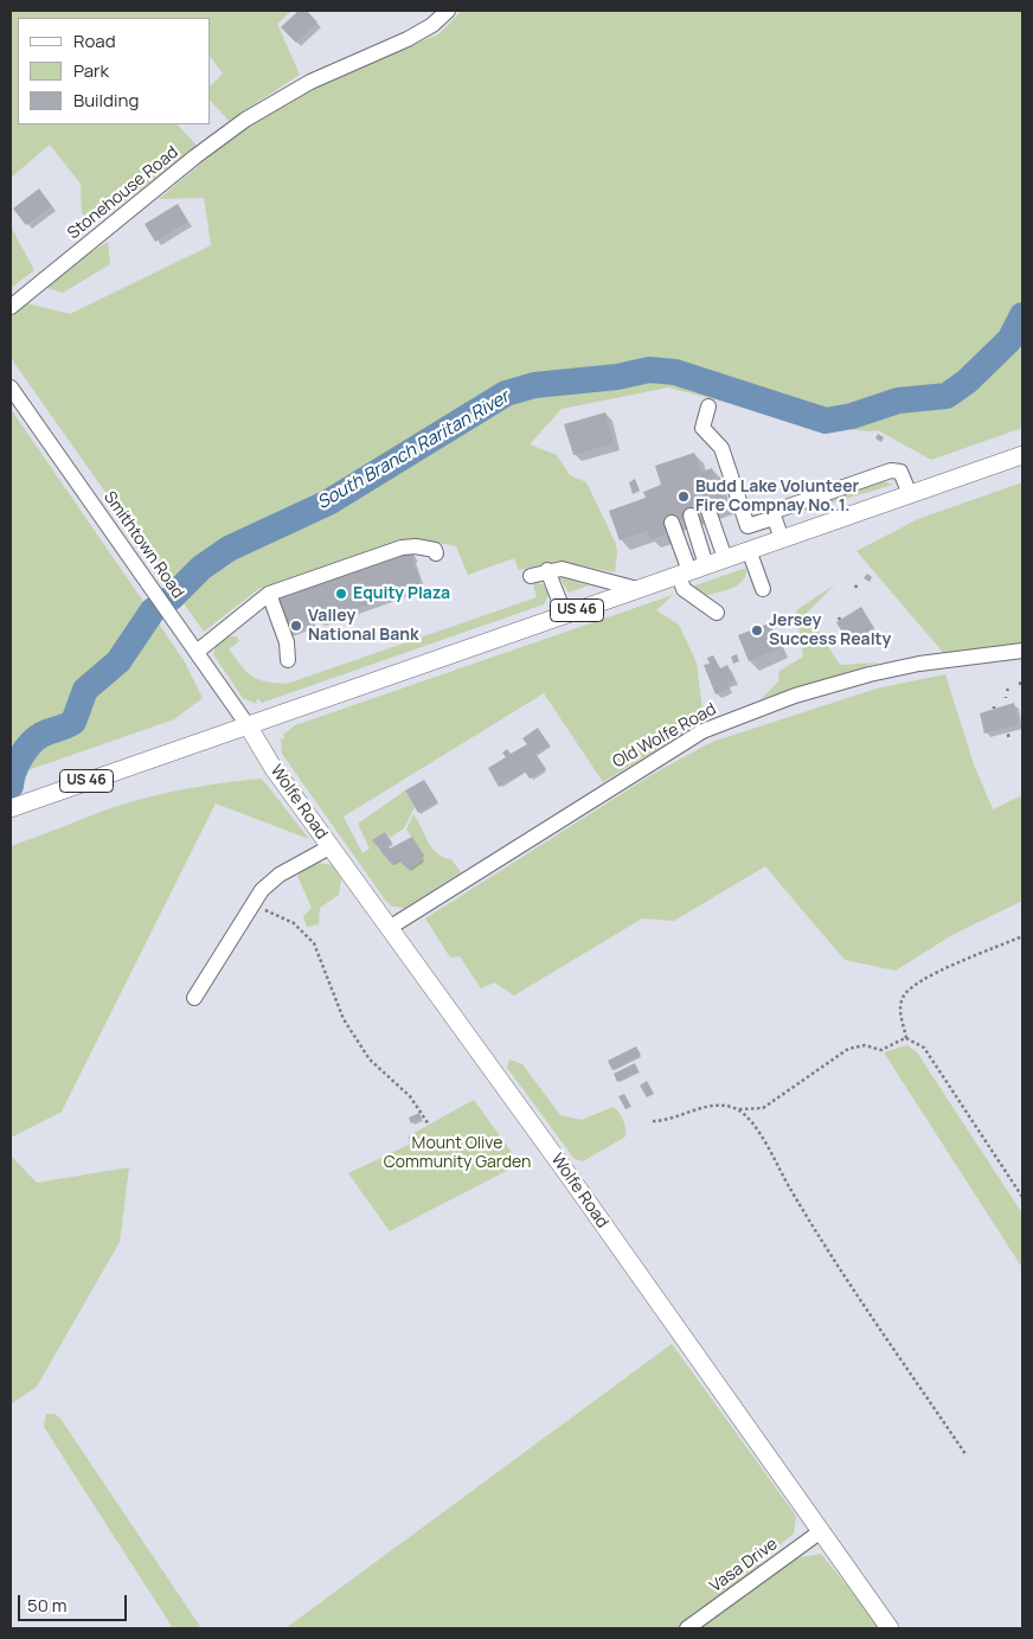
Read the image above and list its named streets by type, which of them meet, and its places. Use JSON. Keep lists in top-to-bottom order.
{
  "streets": {
    "main road": ["US 46", "Wolfe Road"],
    "street": [
      "Stonehouse Road",
      "Smithtown Road",
      "Old Wolfe Road",
      "Vasa Drive"
    ]
  },
  "crossings": [
    ["Smithtown Road", "US 46"],
    ["Smithtown Road", "Wolfe Road"],
    ["US 46", "Wolfe Road"],
    ["Old Wolfe Road", "Wolfe Road"],
    ["Wolfe Road", "Vasa Drive"]
  ],
  "water": ["South Branch Raritan River"],
  "parks": ["Mount Olive Community Garden"],
  "places": [
    "Budd Lake Volunteer Fire Compnay No. 1.",
    "Equity Plaza",
    "Valley National Bank",
    "Jersey Success Realty"
  ],
  "legend": ["Road", "Park", "Building"],
  "scale_bar": "50 m"
}
